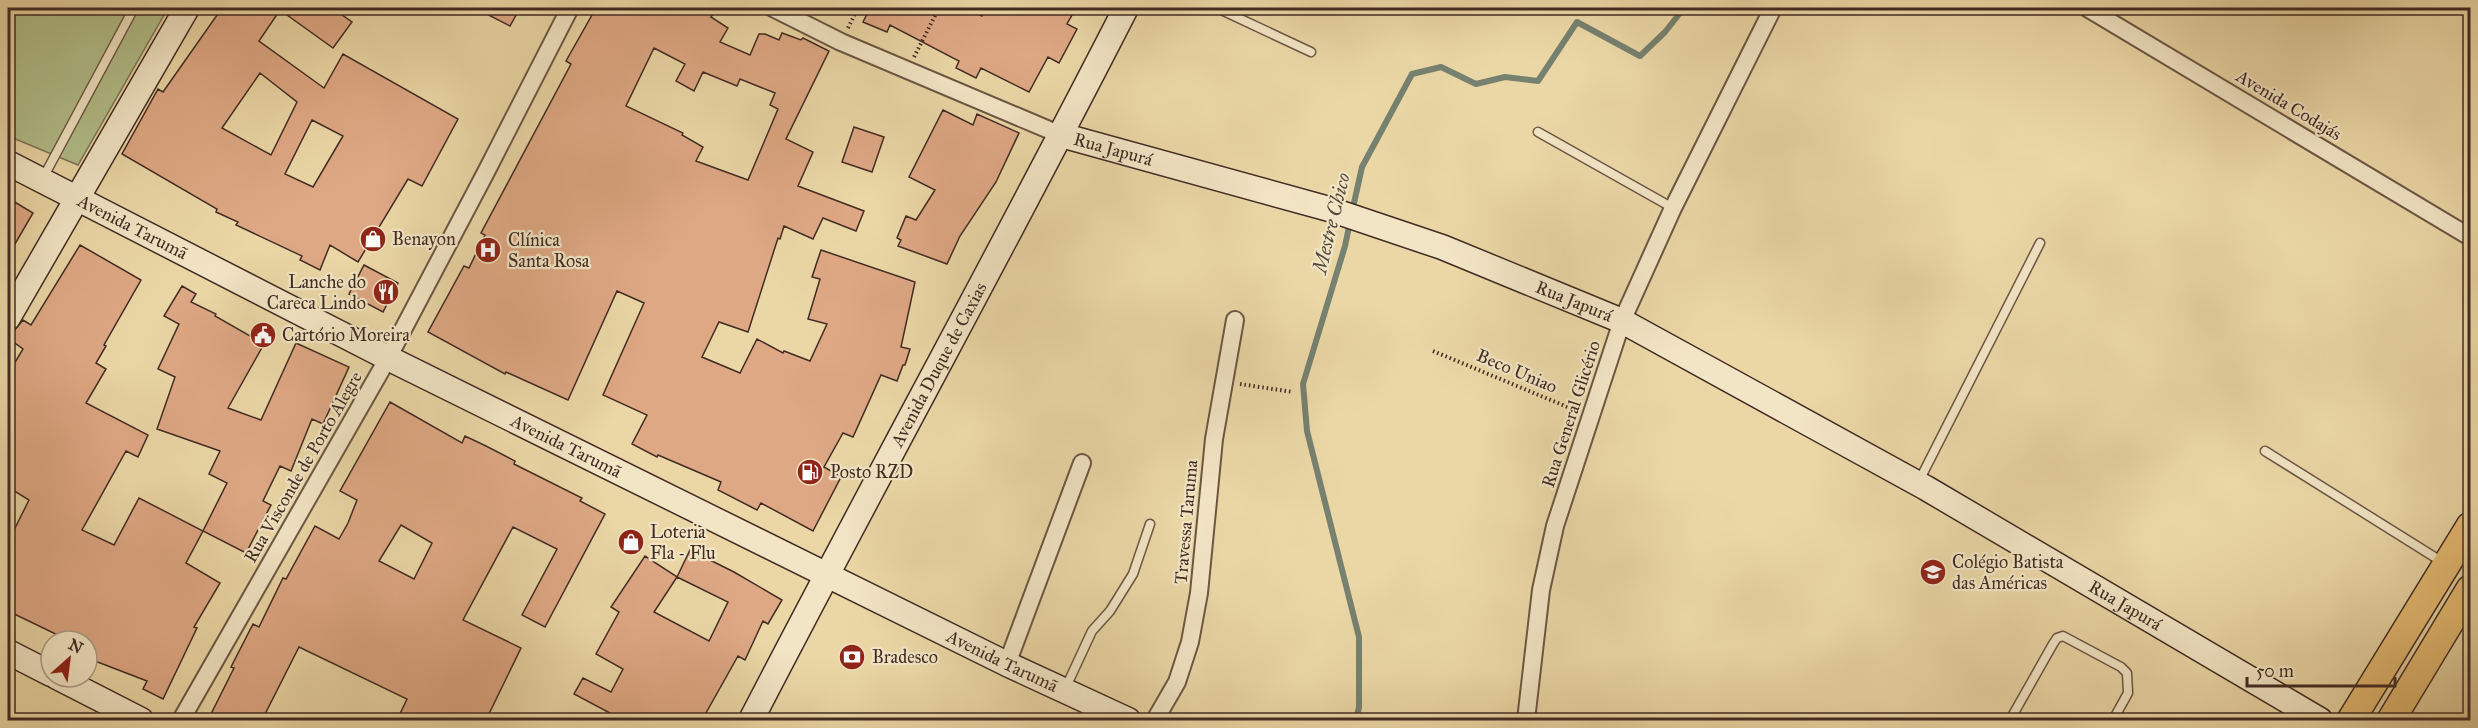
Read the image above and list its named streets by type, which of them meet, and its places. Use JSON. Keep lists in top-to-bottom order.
{
  "streets": {
    "street": [
      "Avenida Codajás",
      "Rua Japurá",
      "Avenida Tarumã",
      "Avenida Duque de Caxias",
      "Rua General Glicério",
      "Rua Visconde de Porto Alegre",
      "Travessa Taruma"
    ],
    "path": ["Beco Uniao"]
  },
  "crossings": [
    ["Rua Japurá", "Avenida Duque de Caxias"],
    ["Rua Japurá", "Rua General Glicério"],
    ["Avenida Tarumã", "Avenida Duque de Caxias"],
    ["Avenida Tarumã", "Rua Visconde de Porto Alegre"],
    ["Beco Uniao", "Rua General Glicério"]
  ],
  "water": ["Mestre Chico"],
  "places": {
    "shop": ["Benayon", "Loteria Fla - Flu"],
    "hospital": ["Clínica Santa Rosa"],
    "restaurant": ["Lanche do Careca Lindo"],
    "public building": ["Cartório Moreira"],
    "fuel station": ["Posto RZD"],
    "school or university": ["Colégio Batista das Américas"],
    "bank": ["Bradesco"]
  },
  "scale_bar": "50 m",
  "north": "top right"
}
